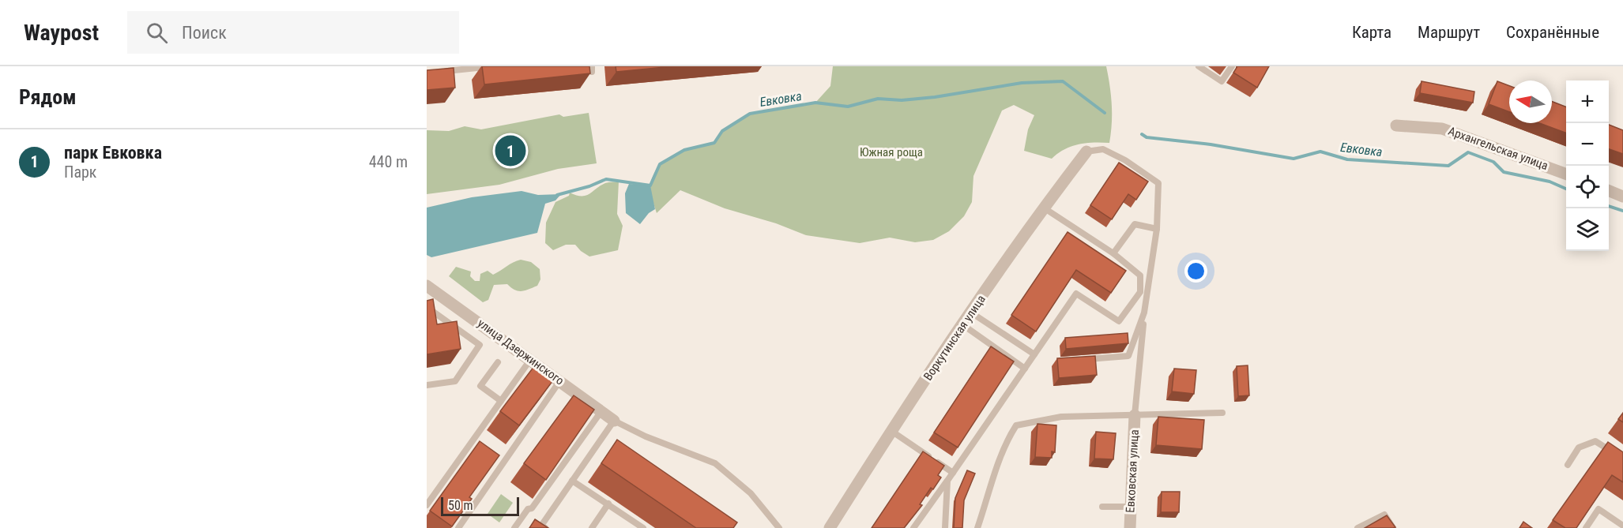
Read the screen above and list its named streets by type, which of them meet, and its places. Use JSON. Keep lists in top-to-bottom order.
{
  "streets": {
    "street": [
      "Архангельская улица",
      "Воркутинская улица",
      "улица Дзержинского",
      "Евковская улица"
    ]
  },
  "water": ["Евковка"],
  "parks": ["Южная роща"],
  "scale_bar": "50 m",
  "north": "left",
  "page": {
    "header": "Waypost",
    "search": "Поиск",
    "nav": ["Карта", "Маршрут", "Сохранённые"],
    "heading": "Рядом",
    "map_buttons": ["+", "−"],
    "list": [
      {
        "mark": "1",
        "name": "парк Евковка",
        "note": "Парк",
        "value": "440 m"
      }
    ],
    "pins": "1",
    "scale": "50 m"
  }
}
